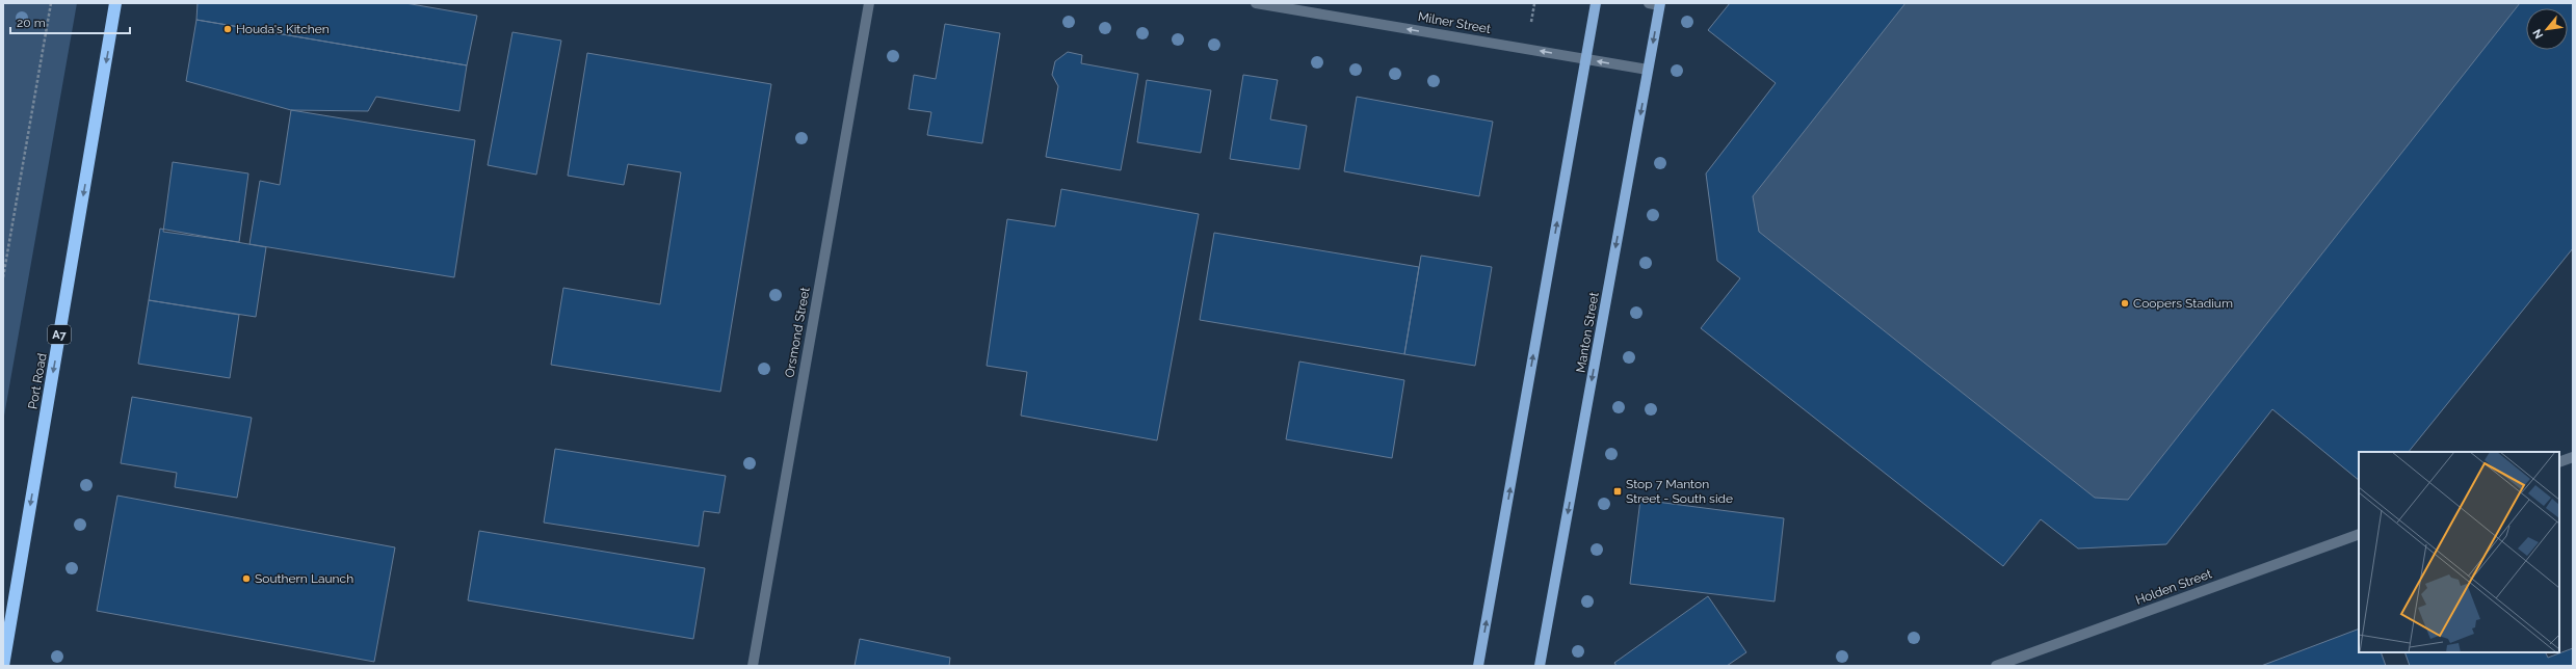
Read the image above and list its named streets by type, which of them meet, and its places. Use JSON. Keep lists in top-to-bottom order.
{
  "streets": {
    "highway": ["A7", "Port Road"],
    "main road": ["Manton Street"],
    "street": ["Milner Street", "Orsmond Street", "Holden Street"]
  },
  "crossings": [
    ["Milner Street", "Manton Street"]
  ],
  "one_way": ["Milner Street", "Port Road"],
  "places": {
    "other": ["Houda's Kitchen", "Coopers Stadium", "Southern Launch"],
    "transit": ["Stop 7 Manton Street - South side"]
  },
  "scale_bar": "20 m",
  "north": "bottom left"
}
